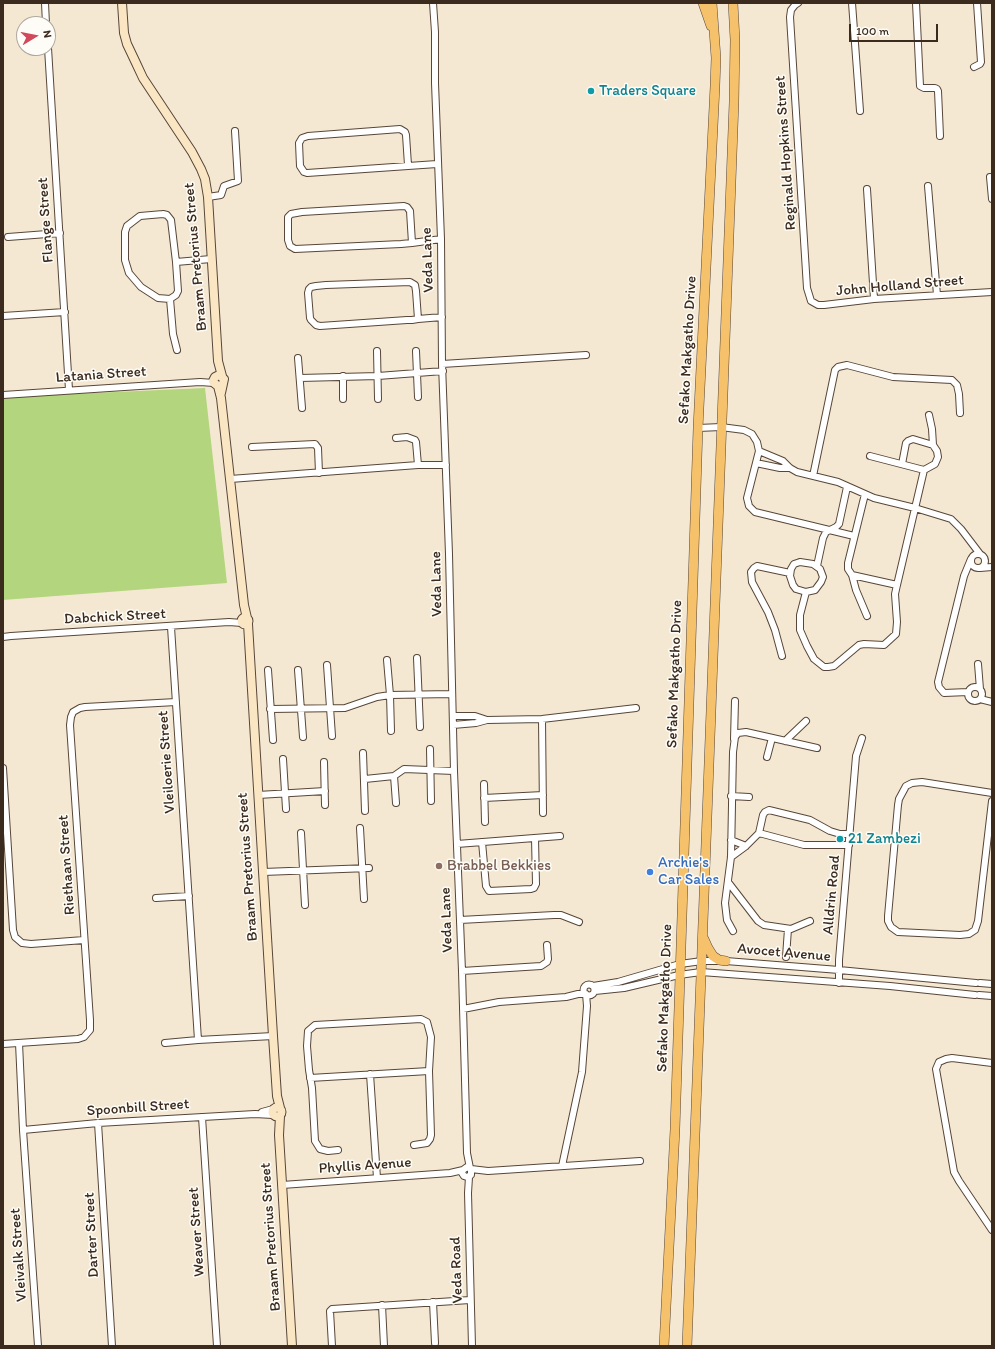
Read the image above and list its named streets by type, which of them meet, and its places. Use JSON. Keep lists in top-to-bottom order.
{
  "streets": {
    "main road": ["Sefako Makgatho Drive"],
    "street": [
      "Reginald Hopkins Street",
      "Flange Street",
      "Braam Pretorius Street",
      "Veda Lane",
      "John Holland Street",
      "Latania Street",
      "Dabchick Street",
      "Vleiloerie Street",
      "Riethaan Street",
      "Alldrin Road",
      "Avocet Avenue",
      "Spoonbill Street",
      "Phyllis Avenue",
      "Weaver Street",
      "Darter Street",
      "Vleivalk Street",
      "Veda Road"
    ]
  },
  "crossings": [
    ["Reginald Hopkins Street", "John Holland Street"],
    ["Flange Street", "Latania Street"],
    ["Braam Pretorius Street", "Latania Street"],
    ["Braam Pretorius Street", "Dabchick Street"],
    ["Braam Pretorius Street", "Spoonbill Street"],
    ["Braam Pretorius Street", "Phyllis Avenue"],
    ["Veda Lane", "Veda Road"],
    ["Sefako Makgatho Drive", "Avocet Avenue"],
    ["Dabchick Street", "Vleiloerie Street"],
    ["Vleiloerie Street", "Riethaan Street"],
    ["Riethaan Street", "Vleivalk Street"],
    ["Alldrin Road", "Avocet Avenue"],
    ["Spoonbill Street", "Weaver Street"],
    ["Spoonbill Street", "Darter Street"],
    ["Spoonbill Street", "Vleivalk Street"],
    ["Phyllis Avenue", "Veda Road"]
  ],
  "places": [
    "Traders Square",
    "21 Zambezi",
    "Brabbel Bekkies",
    "Archie's Car Sales"
  ],
  "scale_bar": "100 m",
  "north": "right"
}
